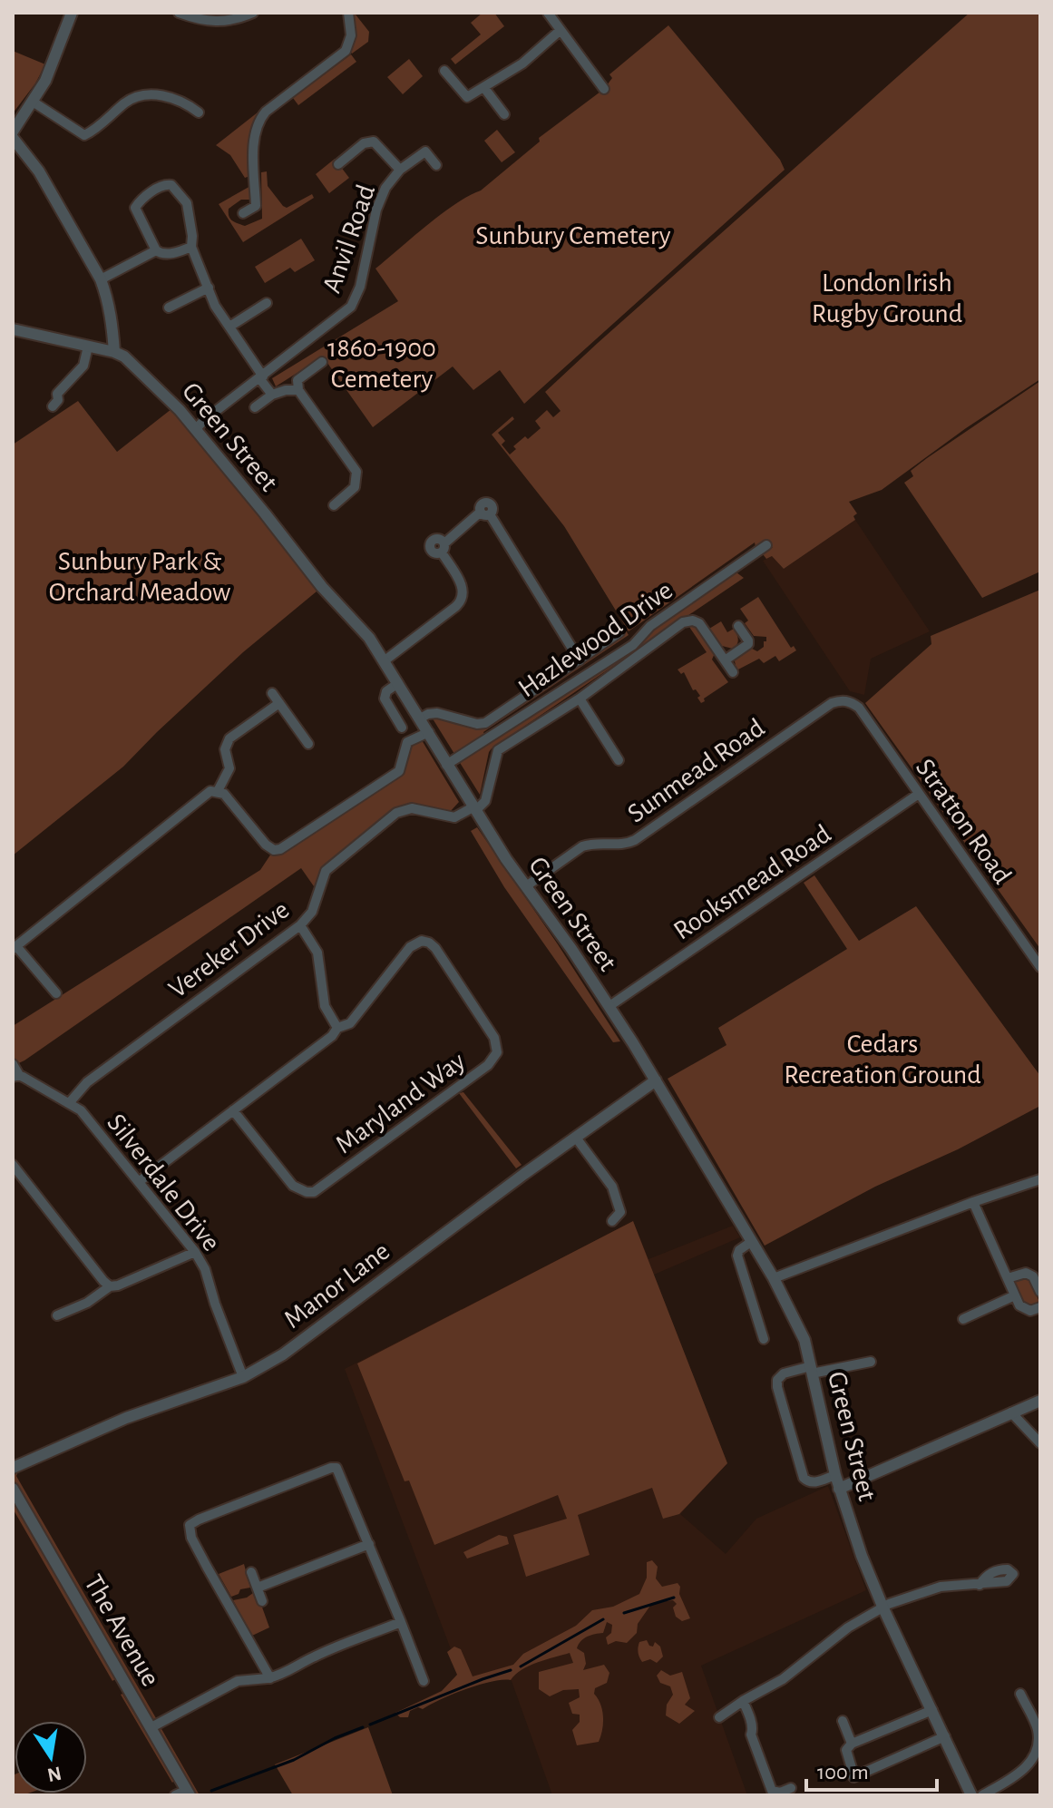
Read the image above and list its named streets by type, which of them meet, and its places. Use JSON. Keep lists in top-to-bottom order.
{
  "streets": {
    "street": [
      "Anvil Road",
      "Green Street",
      "Hazlewood Drive",
      "Sunmead Road",
      "Stratton Road",
      "Rooksmead Road",
      "Vereker Drive",
      "Maryland Way",
      "Silverdale Drive",
      "Manor Lane",
      "The Avenue"
    ]
  },
  "crossings": [
    ["Anvil Road", "Green Street"],
    ["Green Street", "Hazlewood Drive"],
    ["Green Street", "Sunmead Road"],
    ["Green Street", "Rooksmead Road"],
    ["Green Street", "Vereker Drive"],
    ["Green Street", "Manor Lane"],
    ["Sunmead Road", "Stratton Road"],
    ["Stratton Road", "Rooksmead Road"],
    ["Vereker Drive", "Silverdale Drive"],
    ["Maryland Way", "Silverdale Drive"],
    ["Silverdale Drive", "Manor Lane"]
  ],
  "parks": [
    "Sunbury Cemetery",
    "London Irish Rugby Ground",
    "1860-1900 Cemetery",
    "Sunbury Park & Orchard Meadow",
    "Cedars Recreation Ground"
  ],
  "scale_bar": "100 m",
  "north": "bottom"
}
